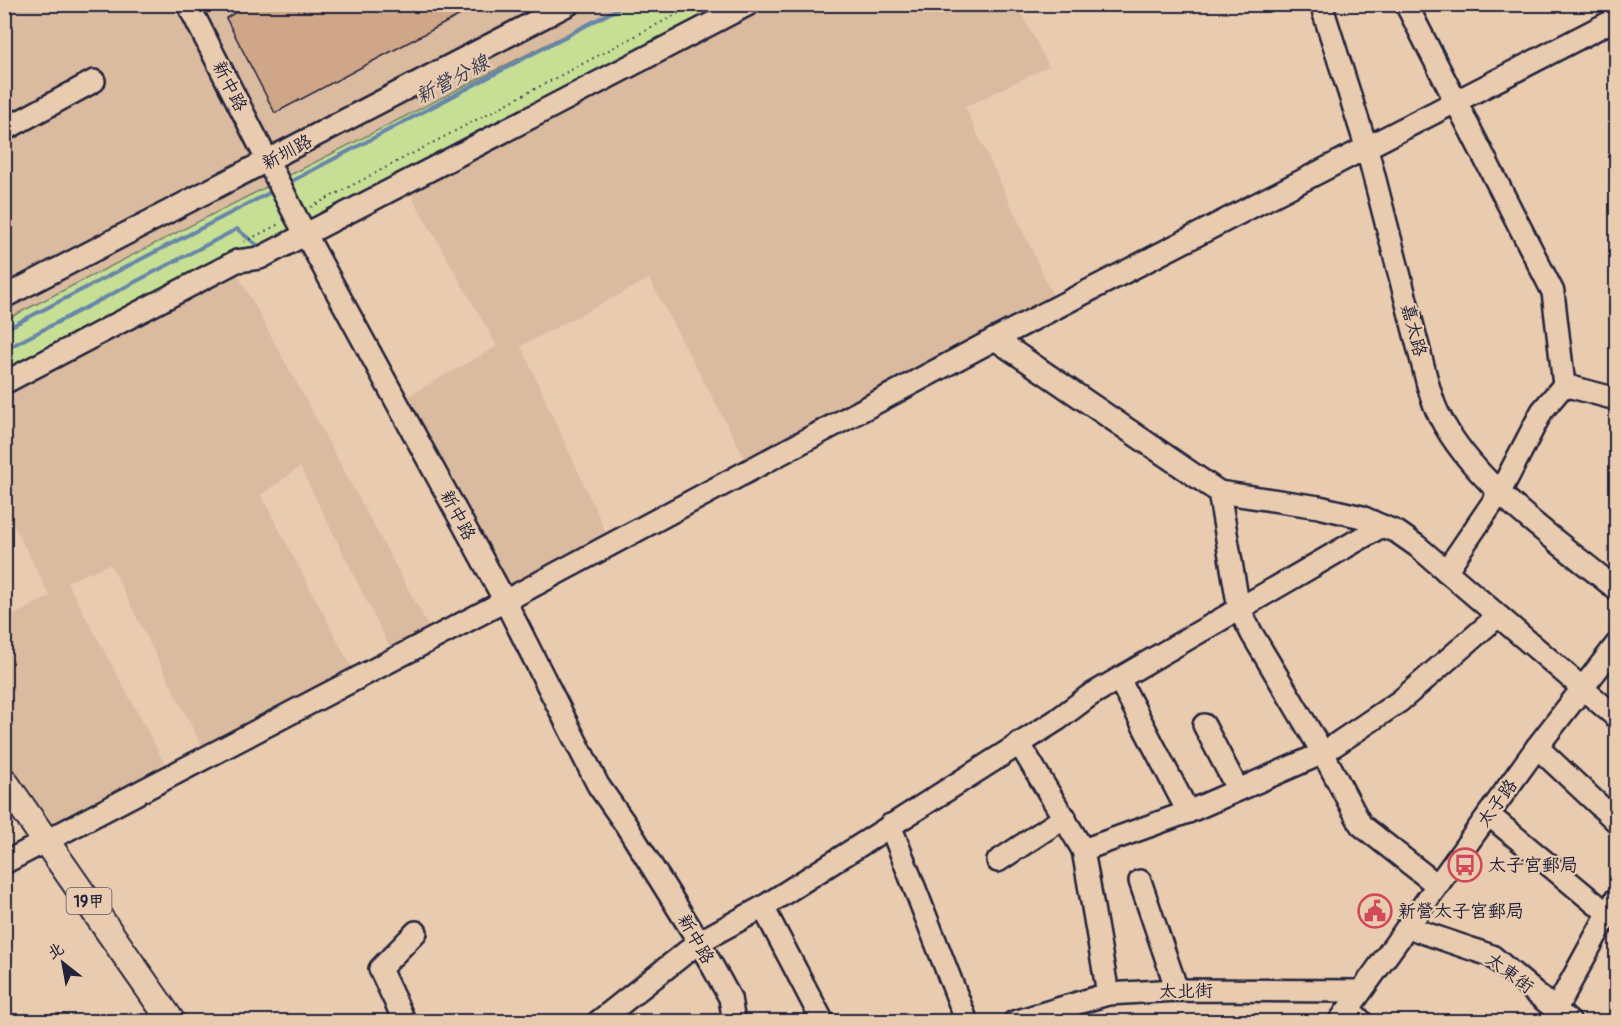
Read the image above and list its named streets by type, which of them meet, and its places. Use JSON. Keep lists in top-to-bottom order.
{
  "streets": {
    "main road": ["19甲"],
    "street": [
      "新中路",
      "新圳路",
      "嘉太路",
      "太子路",
      "太東街",
      "太北街"
    ]
  },
  "crossings": [
    ["新中路", "新圳路"],
    ["太子路", "太東街"],
    ["太子路", "太北街"]
  ],
  "water": ["新營分線"],
  "places": {
    "bus stop": ["太子宮郵局"],
    "public building": ["新營太子宮郵局"]
  },
  "north": "top left"
}
